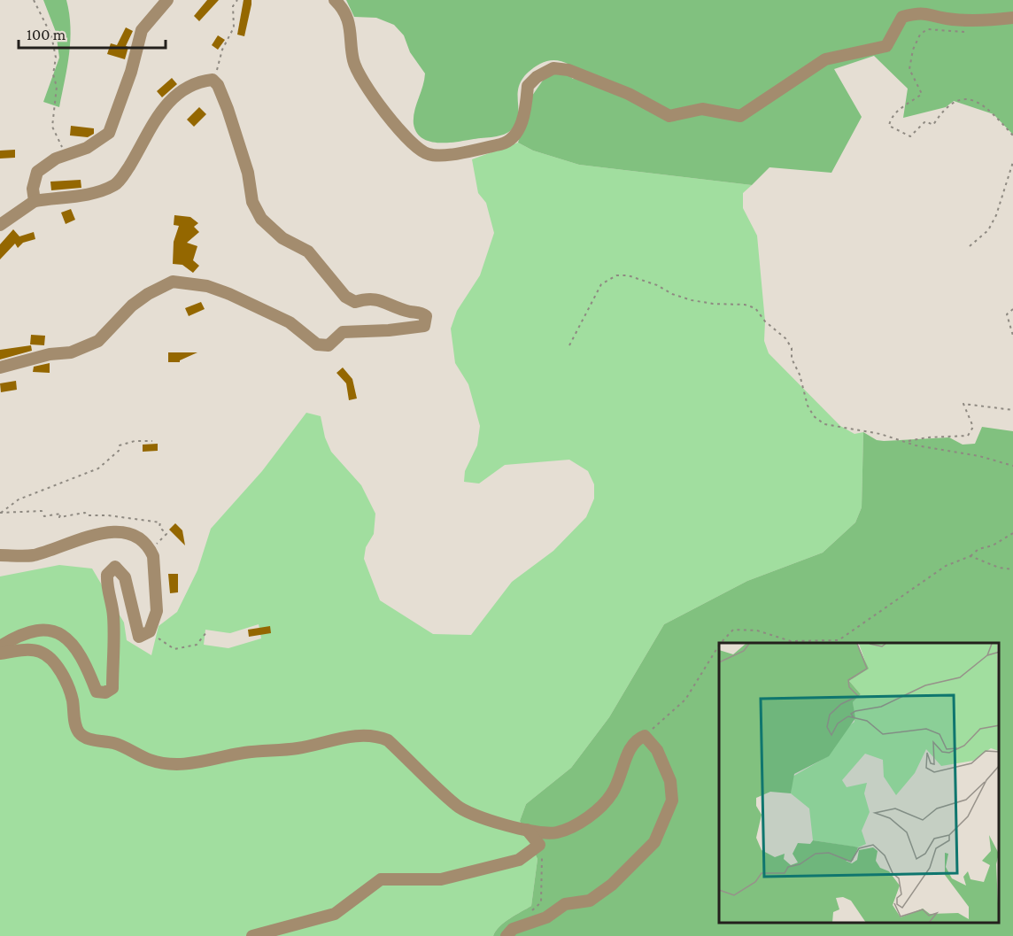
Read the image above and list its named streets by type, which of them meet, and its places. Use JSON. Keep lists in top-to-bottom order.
{
  "scale_bar": "100 m"
}
